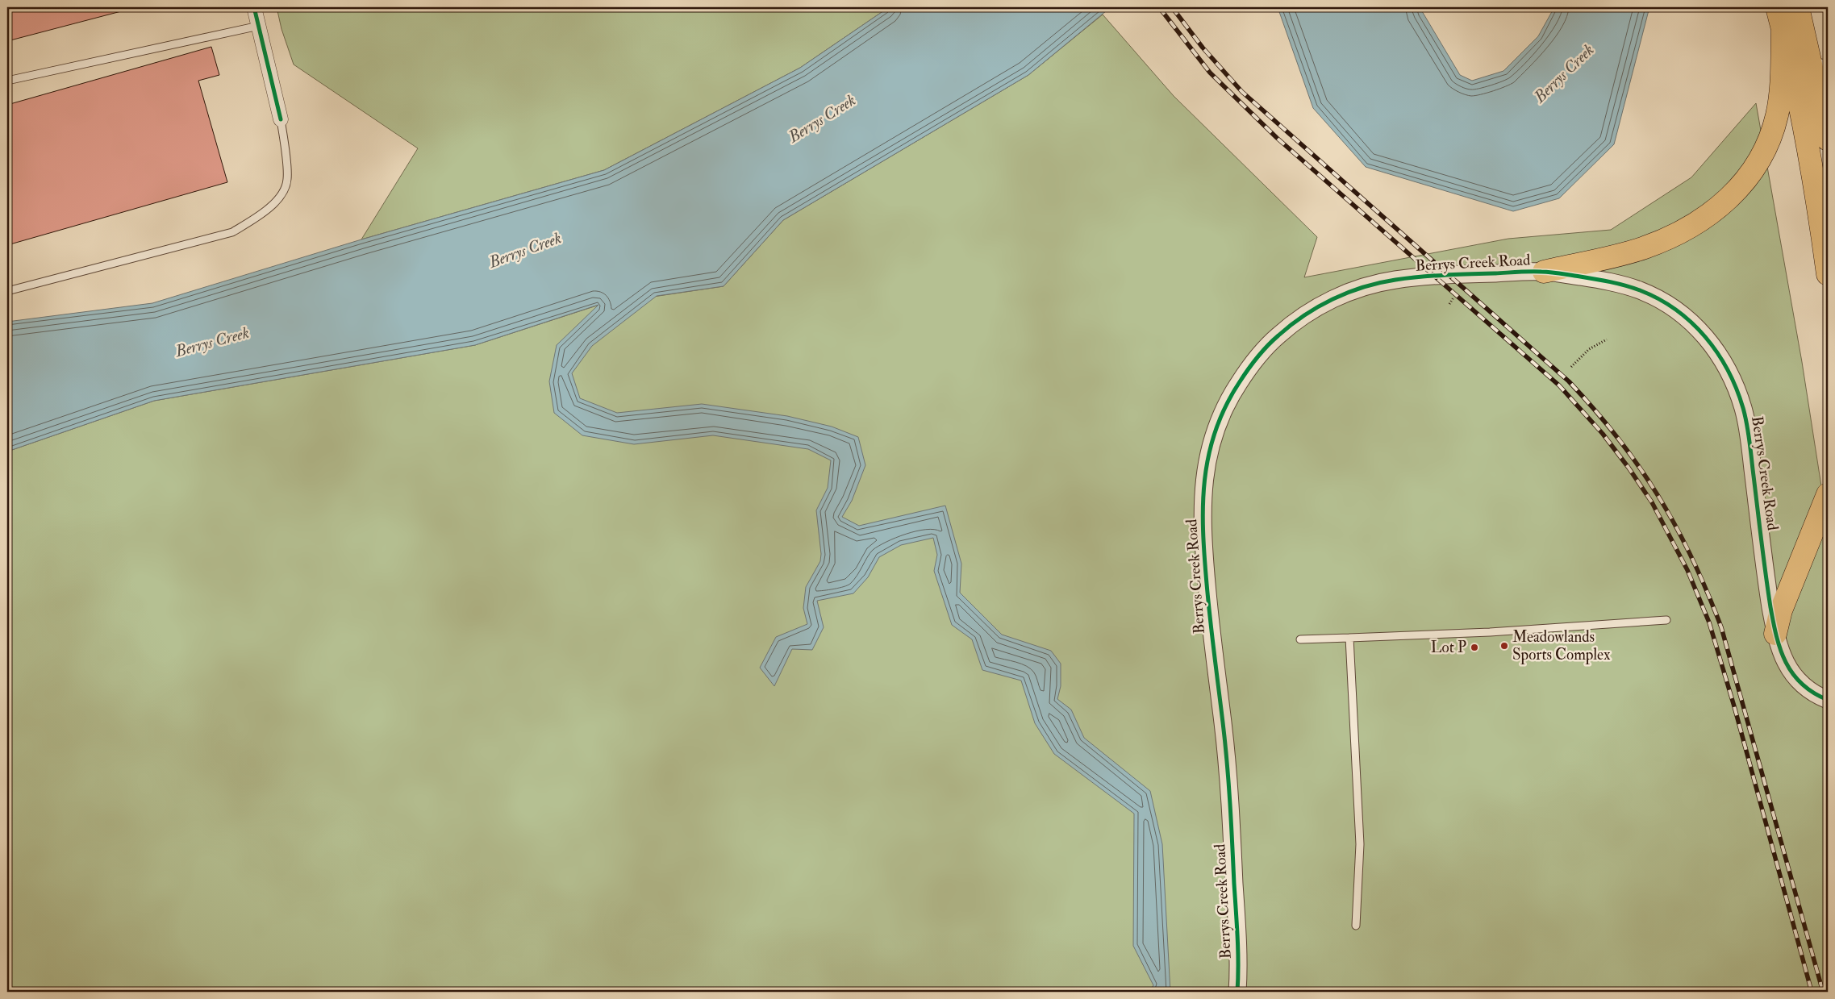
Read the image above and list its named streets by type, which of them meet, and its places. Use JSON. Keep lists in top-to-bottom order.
{
  "streets": {
    "street": ["Berrys Creek Road"]
  },
  "water": ["Berrys Creek"],
  "places": ["Meadowlands Sports Complex", "Lot P"]
}
